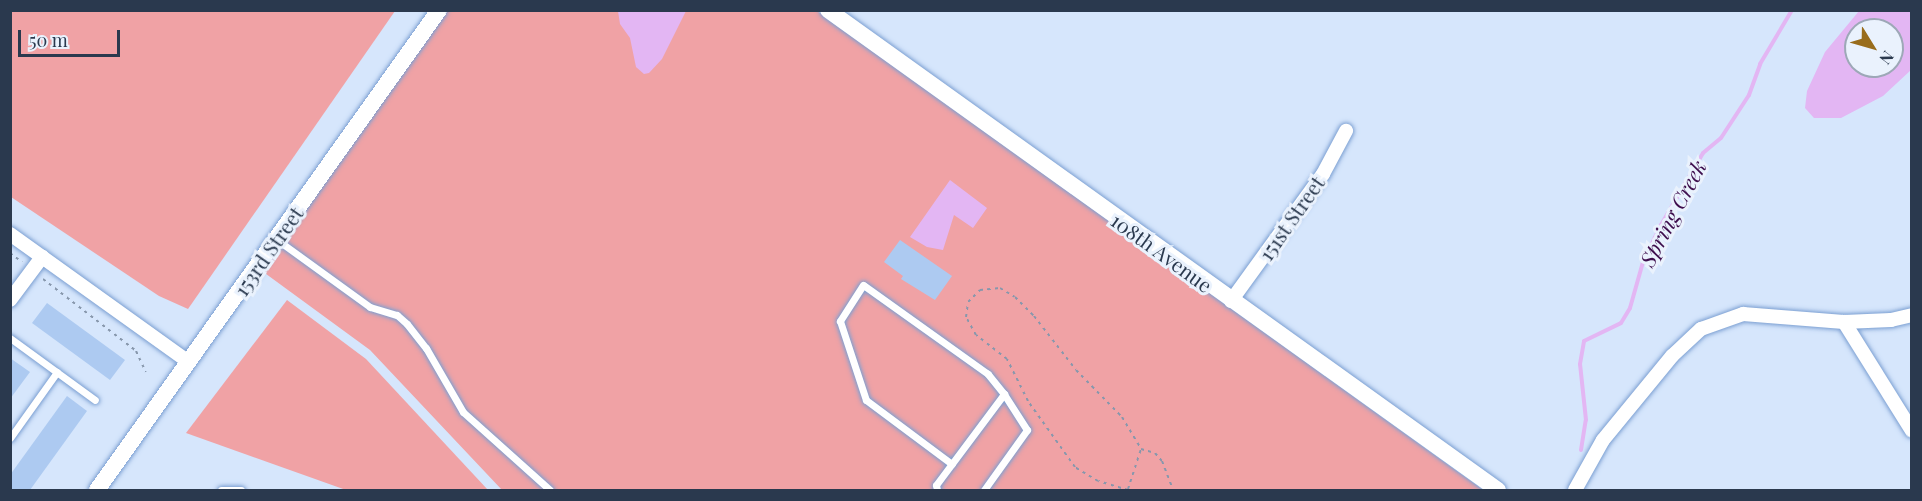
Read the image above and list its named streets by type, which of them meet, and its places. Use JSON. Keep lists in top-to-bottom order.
{
  "streets": {
    "street": ["151st Street", "153rd Street", "108th Avenue"]
  },
  "crossings": [
    ["151st Street", "108th Avenue"]
  ],
  "water": ["Spring Creek"],
  "scale_bar": "50 m",
  "north": "bottom right"
}
